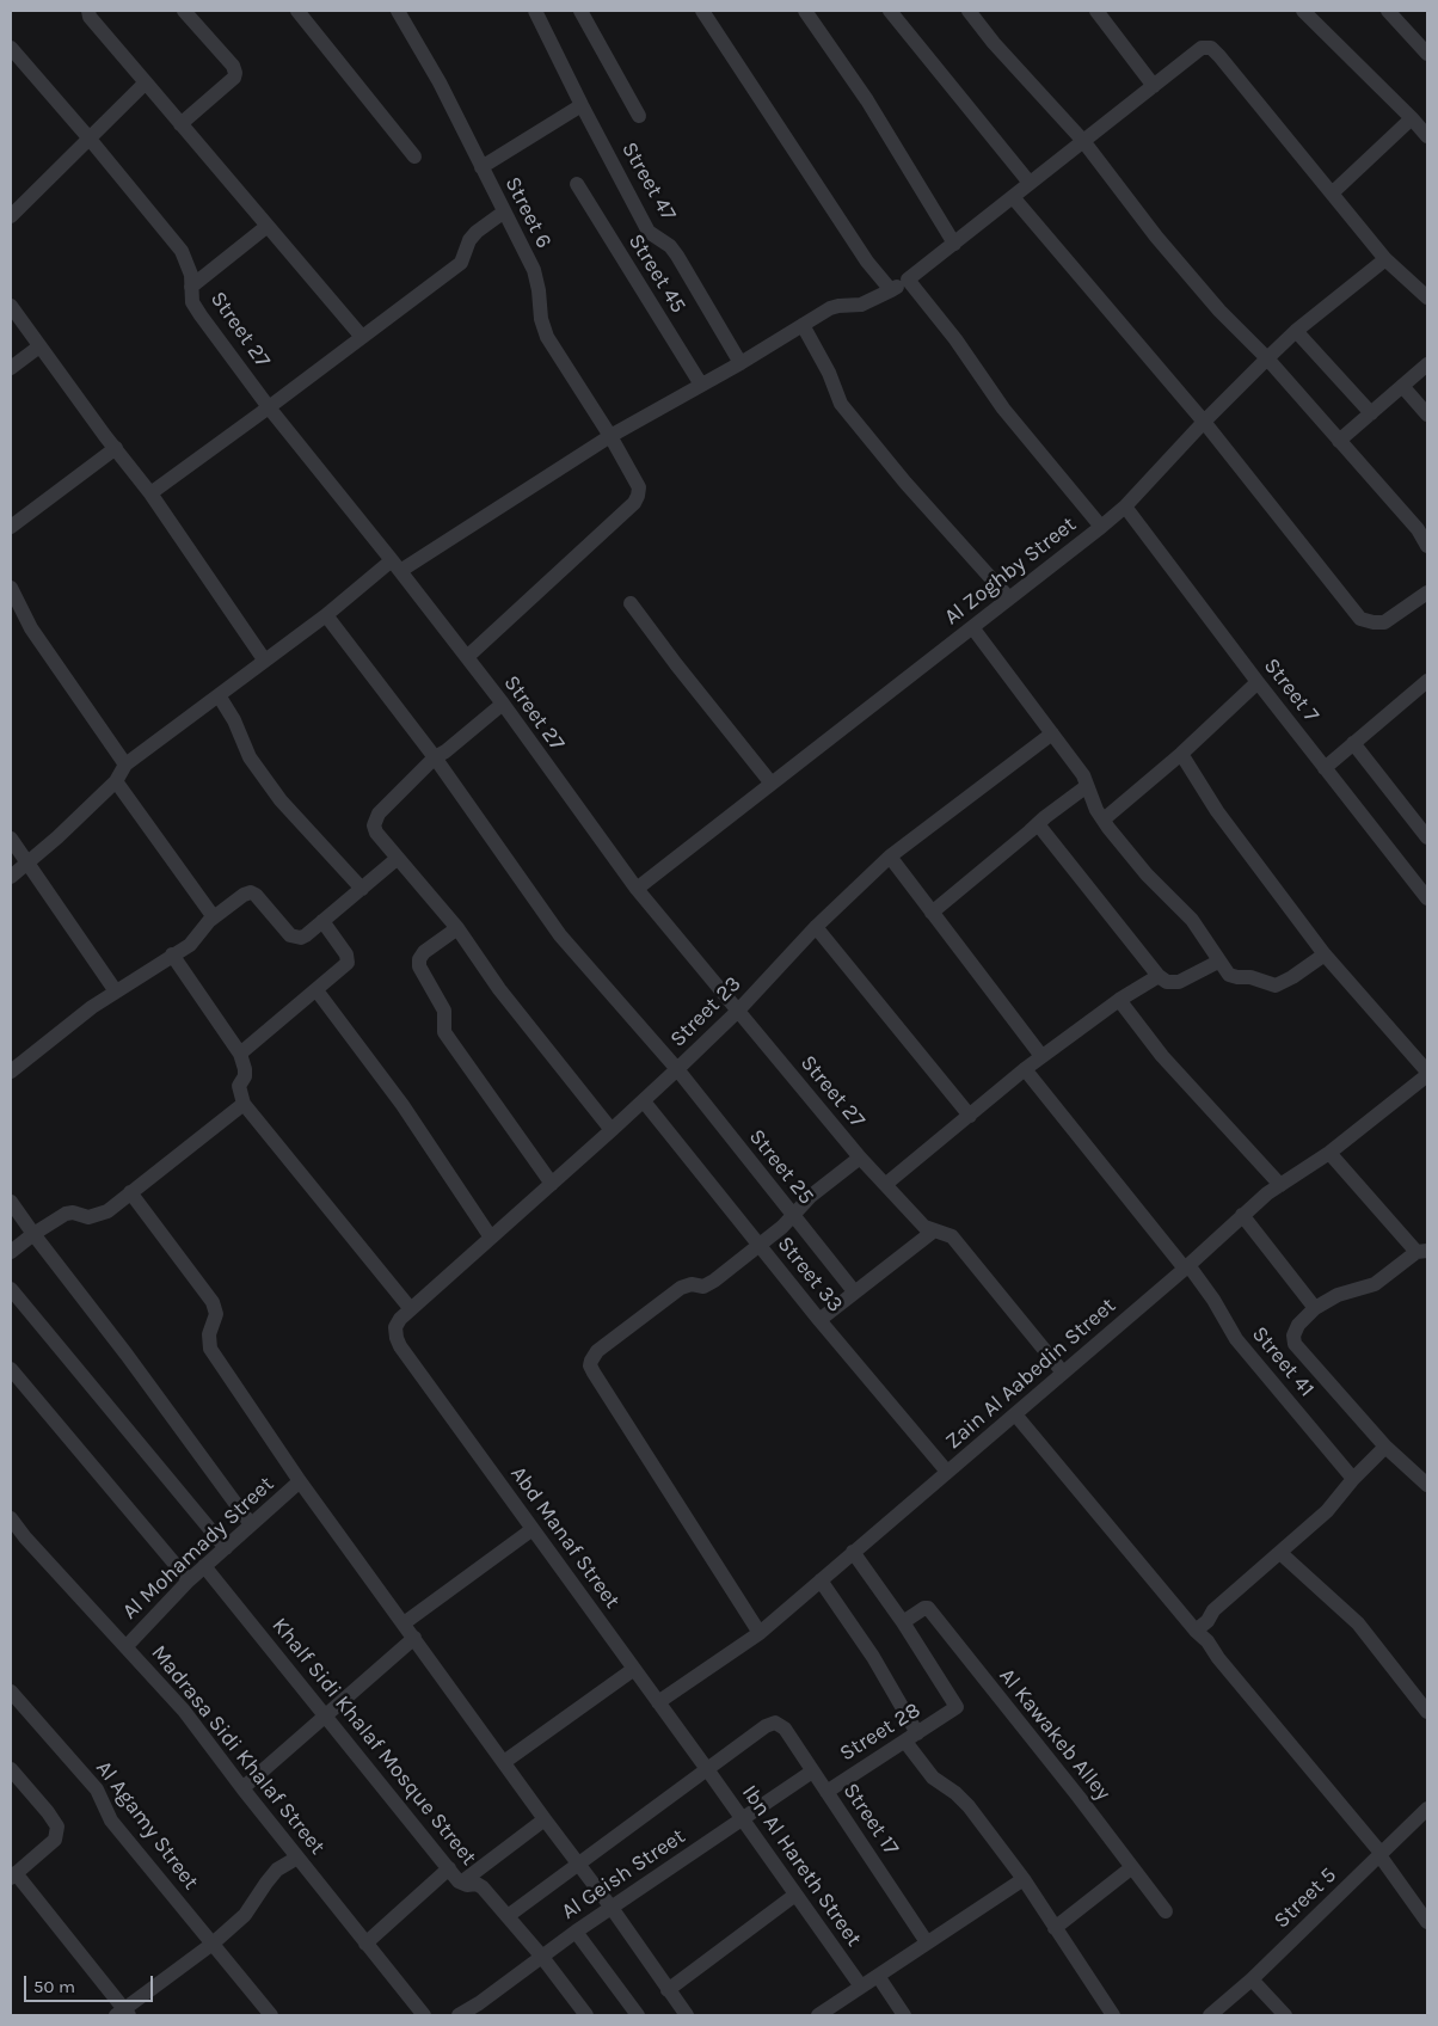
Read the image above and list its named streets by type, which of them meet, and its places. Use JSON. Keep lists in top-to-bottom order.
{
  "streets": {
    "street": [
      "Street 47",
      "Street 6",
      "Street 45",
      "Street 27",
      "Al Zoghby Street",
      "Street 7",
      "Street 23",
      "Street 25",
      "Street 33",
      "Street 41",
      "Zain Al Aabedin Street",
      "Abd Manaf Street",
      "Al Mohamady Street",
      "Street 28",
      "Al Kawakeb Alley",
      "Khalf Sidi Khalaf Mosque Street",
      "Madrasa Sidi Khalaf Street",
      "Street 17",
      "Al Agamy Street",
      "Ibn Al Hareth Street",
      "Al Geish Street",
      "Street 5"
    ]
  },
  "crossings": [
    ["Street 6", "Street 27"],
    ["Street 27", "Al Zoghby Street"],
    ["Street 27", "Street 23"],
    ["Street 27", "Zain Al Aabedin Street"],
    ["Al Zoghby Street", "Street 7"],
    ["Street 23", "Street 25"],
    ["Street 23", "Street 33"],
    ["Street 23", "Abd Manaf Street"],
    ["Street 33", "Zain Al Aabedin Street"],
    ["Street 41", "Zain Al Aabedin Street"],
    ["Zain Al Aabedin Street", "Abd Manaf Street"],
    ["Abd Manaf Street", "Street 17"],
    ["Abd Manaf Street", "Ibn Al Hareth Street"],
    ["Al Mohamady Street", "Khalf Sidi Khalaf Mosque Street"],
    ["Al Mohamady Street", "Madrasa Sidi Khalaf Street"],
    ["Street 28", "Al Kawakeb Alley"],
    ["Street 28", "Street 17"],
    ["Khalf Sidi Khalaf Mosque Street", "Al Geish Street"],
    ["Street 17", "Ibn Al Hareth Street"],
    ["Street 17", "Al Geish Street"],
    ["Ibn Al Hareth Street", "Al Geish Street"]
  ],
  "scale_bar": "50 m"
}
